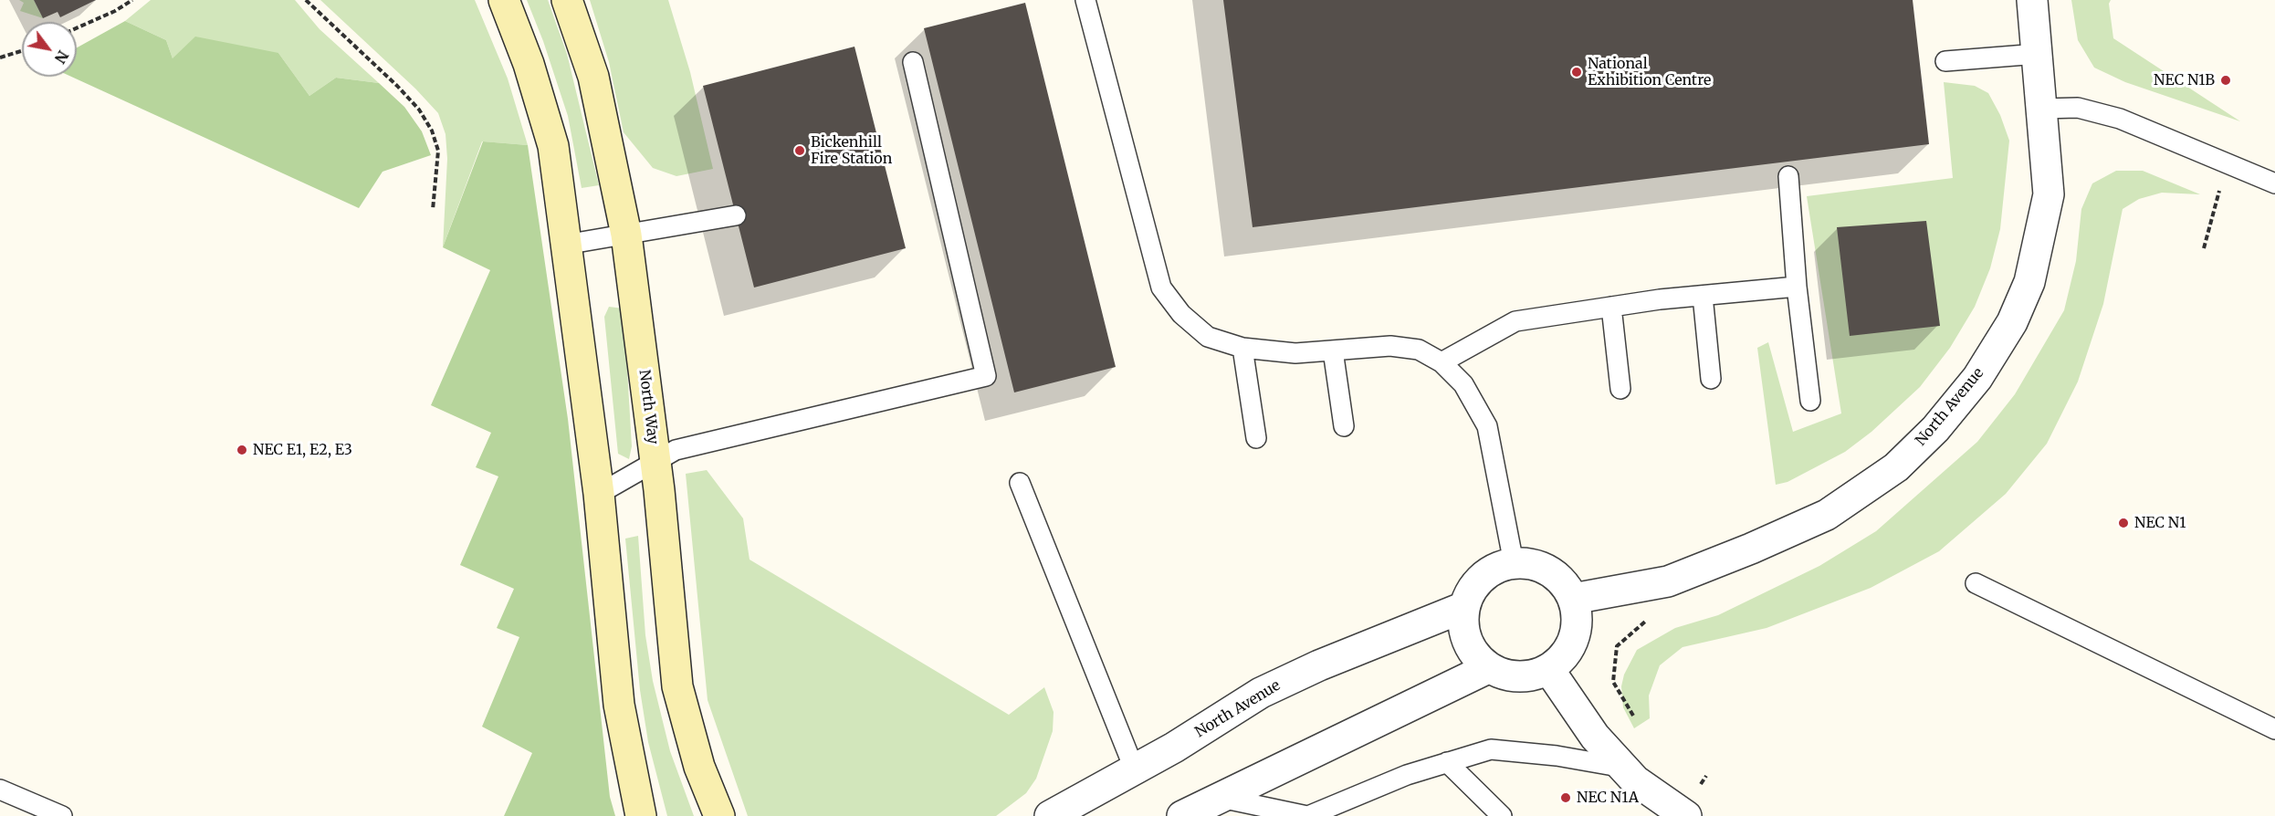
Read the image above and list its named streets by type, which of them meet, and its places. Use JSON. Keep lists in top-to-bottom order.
{
  "streets": {
    "street": ["North Way", "North Avenue"]
  },
  "places": [
    "National Exhibition Centre",
    "NEC N1B",
    "Bickenhill Fire Station",
    "NEC E1, E2, E3",
    "NEC N1",
    "NEC N1A"
  ],
  "north": "bottom right"
}
